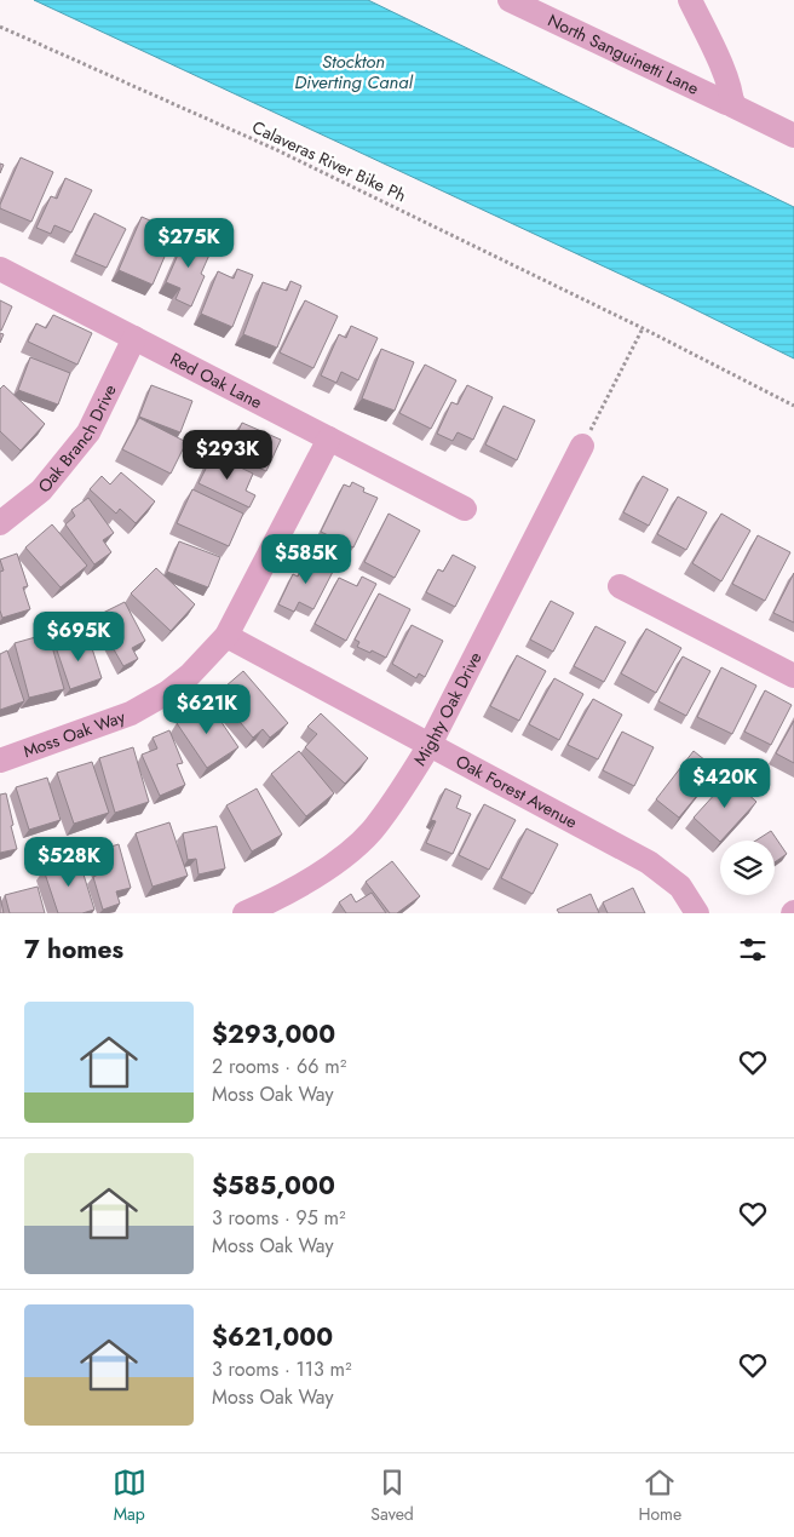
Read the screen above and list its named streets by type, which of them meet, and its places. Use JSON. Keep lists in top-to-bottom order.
{
  "streets": {
    "street": [
      "North Sanguinetti Lane",
      "Red Oak Lane",
      "Oak Branch Drive",
      "Mighty Oak Drive",
      "Moss Oak Way",
      "Oak Forest Avenue"
    ],
    "path": ["Calaveras River Bike Ph"]
  },
  "crossings": [
    ["Red Oak Lane", "Oak Branch Drive"],
    ["Red Oak Lane", "Moss Oak Way"],
    ["Mighty Oak Drive", "Oak Forest Avenue"],
    ["Moss Oak Way", "Oak Forest Avenue"]
  ],
  "water": ["Stockton Diverting Canal"],
  "page": {
    "price": [
      "$275K",
      "$293K",
      "$585K",
      "$695K",
      "$621K",
      "$420K",
      "$528K"
    ],
    "heading": "7 homes",
    "list": [
      {
        "name": "$293,000",
        "note": "2 rooms · 66 m² · Moss Oak Way"
      },
      {
        "name": "$585,000",
        "note": "3 rooms · 95 m² · Moss Oak Way"
      },
      {
        "name": "$621,000",
        "note": "3 rooms · 113 m² · Moss Oak Way"
      }
    ],
    "tabs": ["Map", "Saved", "Home"]
  }
}
